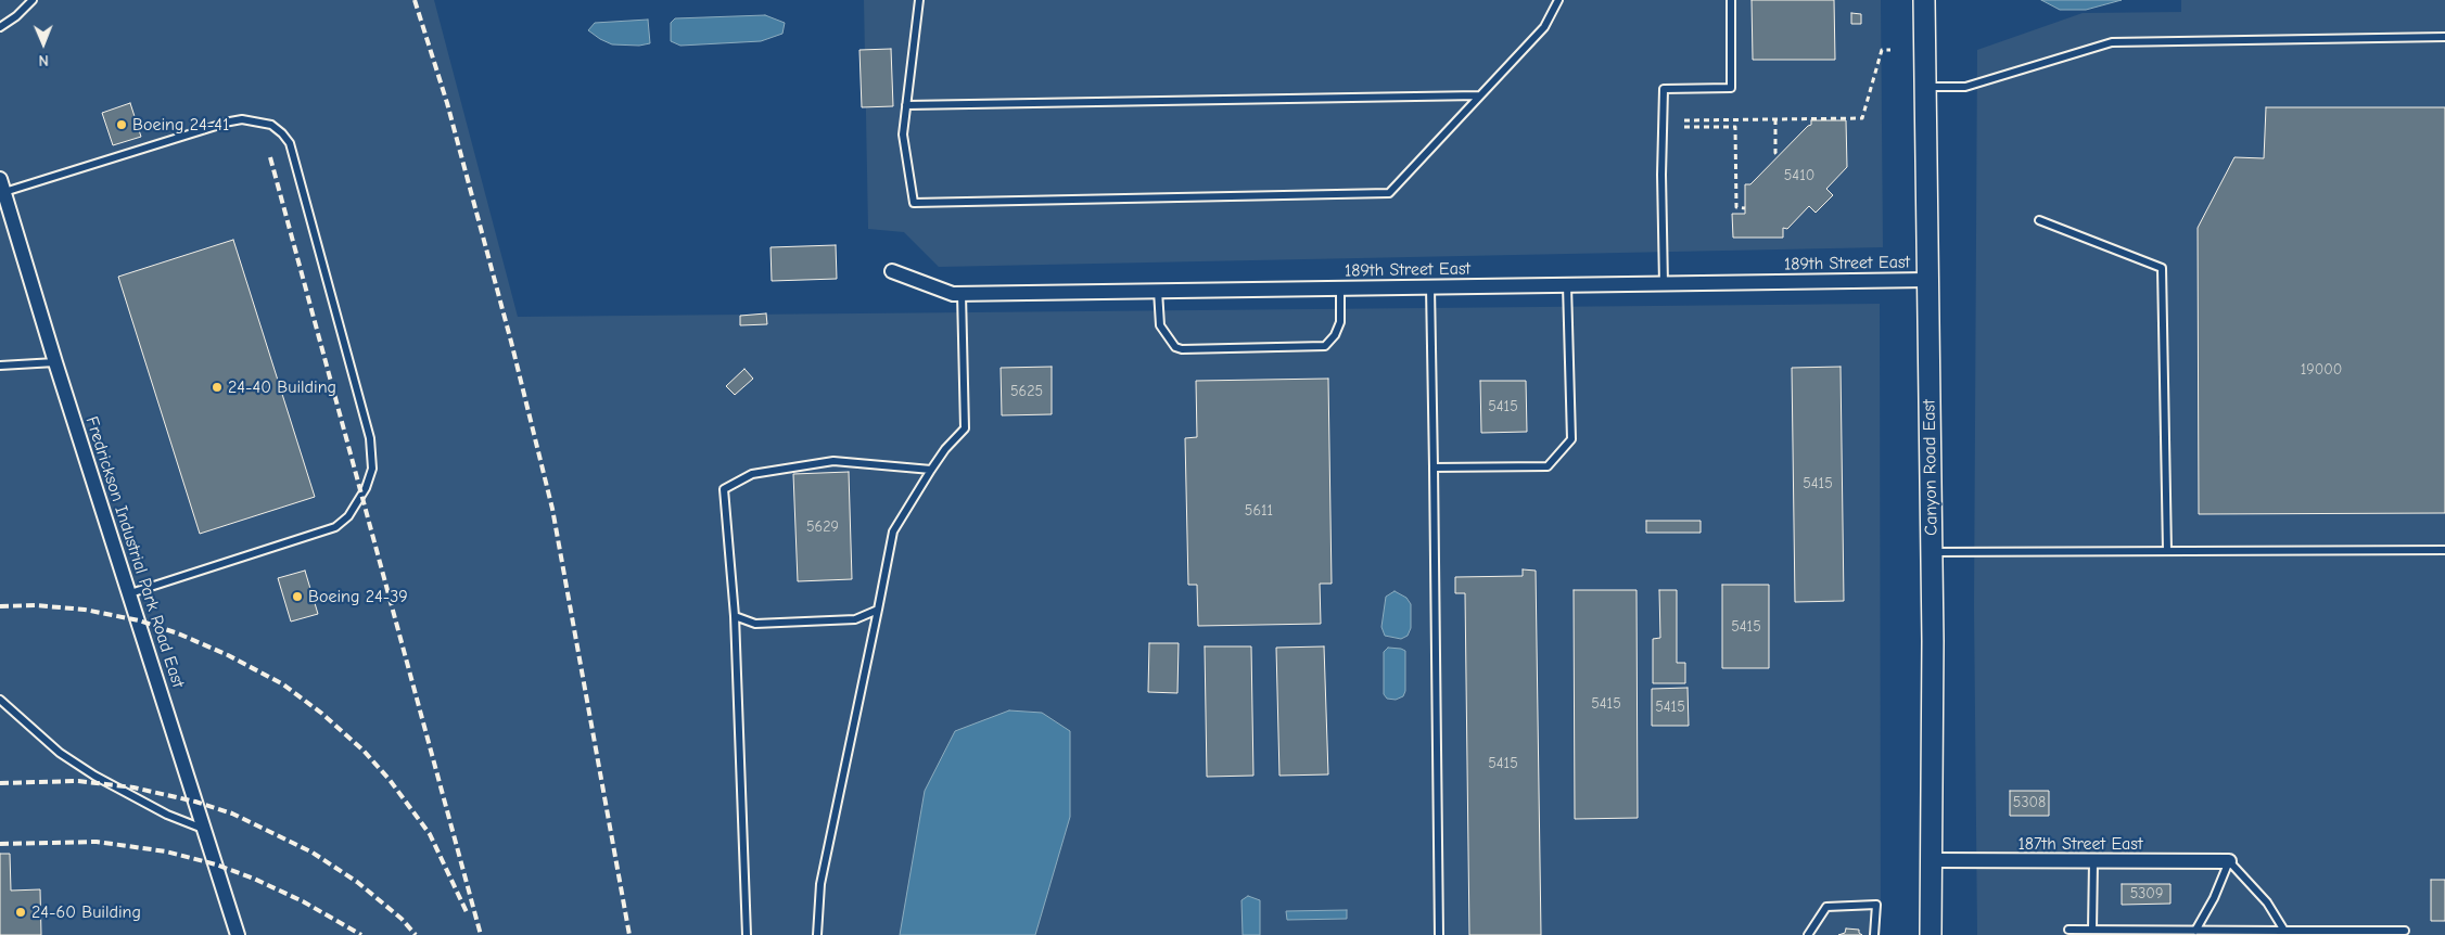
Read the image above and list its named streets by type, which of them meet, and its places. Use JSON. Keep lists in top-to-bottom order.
{
  "streets": {
    "main road": ["Canyon Road East"],
    "street": ["189th Street East", "Fredrickson Industrial Park Road East", "187th Street East"]
  },
  "crossings": [
    ["189th Street East", "Canyon Road East"],
    ["Canyon Road East", "187th Street East"]
  ],
  "places": [
    "Boeing 24-41",
    "24-40 Building",
    "Boeing 24-39",
    "24-60 Building"
  ],
  "house_numbers": [
    "5410",
    "19000",
    "5625",
    "5415",
    "5415",
    "5611",
    "5629",
    "5415",
    "5415",
    "5415",
    "5415",
    "5308",
    "5309"
  ],
  "north": "bottom"
}
